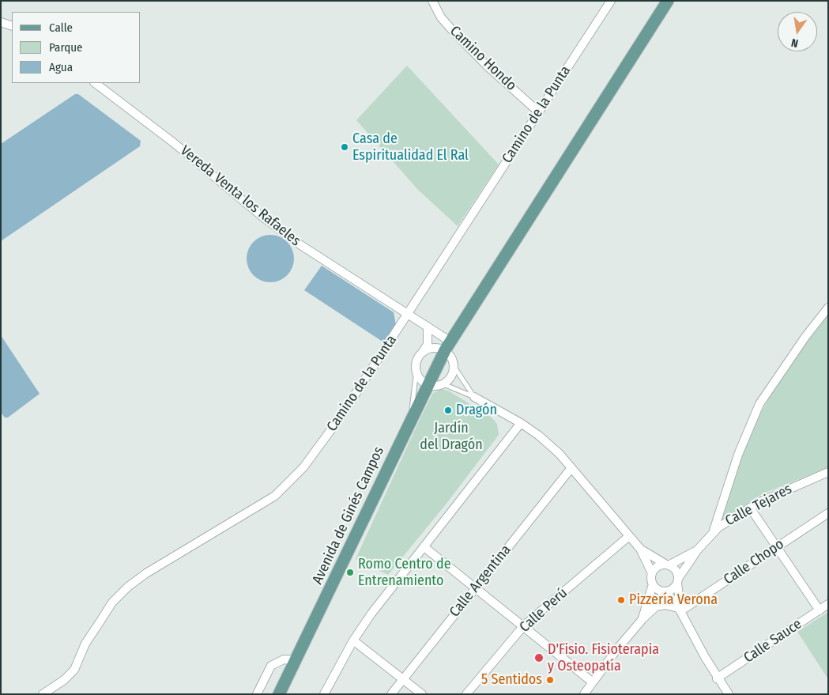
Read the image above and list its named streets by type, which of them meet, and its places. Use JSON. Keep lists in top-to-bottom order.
{
  "streets": {
    "main road": ["Avenida de Ginés Campos"],
    "street": [
      "Camino Hondo",
      "Camino de la Punta",
      "Vereda Venta los Rafaeles",
      "Calle Tejares",
      "Calle Chopo",
      "Calle Argentina",
      "Calle Perú",
      "Calle Sauce"
    ]
  },
  "crossings": [
    ["Camino Hondo", "Camino de la Punta"],
    ["Camino de la Punta", "Vereda Venta los Rafaeles"],
    ["Vereda Venta los Rafaeles", "Avenida de Ginés Campos"]
  ],
  "parks": ["Jardín del Dragón"],
  "places": [
    "Casa de Espiritualidad El Ral",
    "Dragón",
    "Romo Centro de Entrenamiento",
    "Pizzería Verona",
    "D'Fisio. Fisioterapia y Osteopatía",
    "5 Sentidos"
  ],
  "legend": ["Calle", "Parque", "Agua"],
  "north": "bottom"
}
